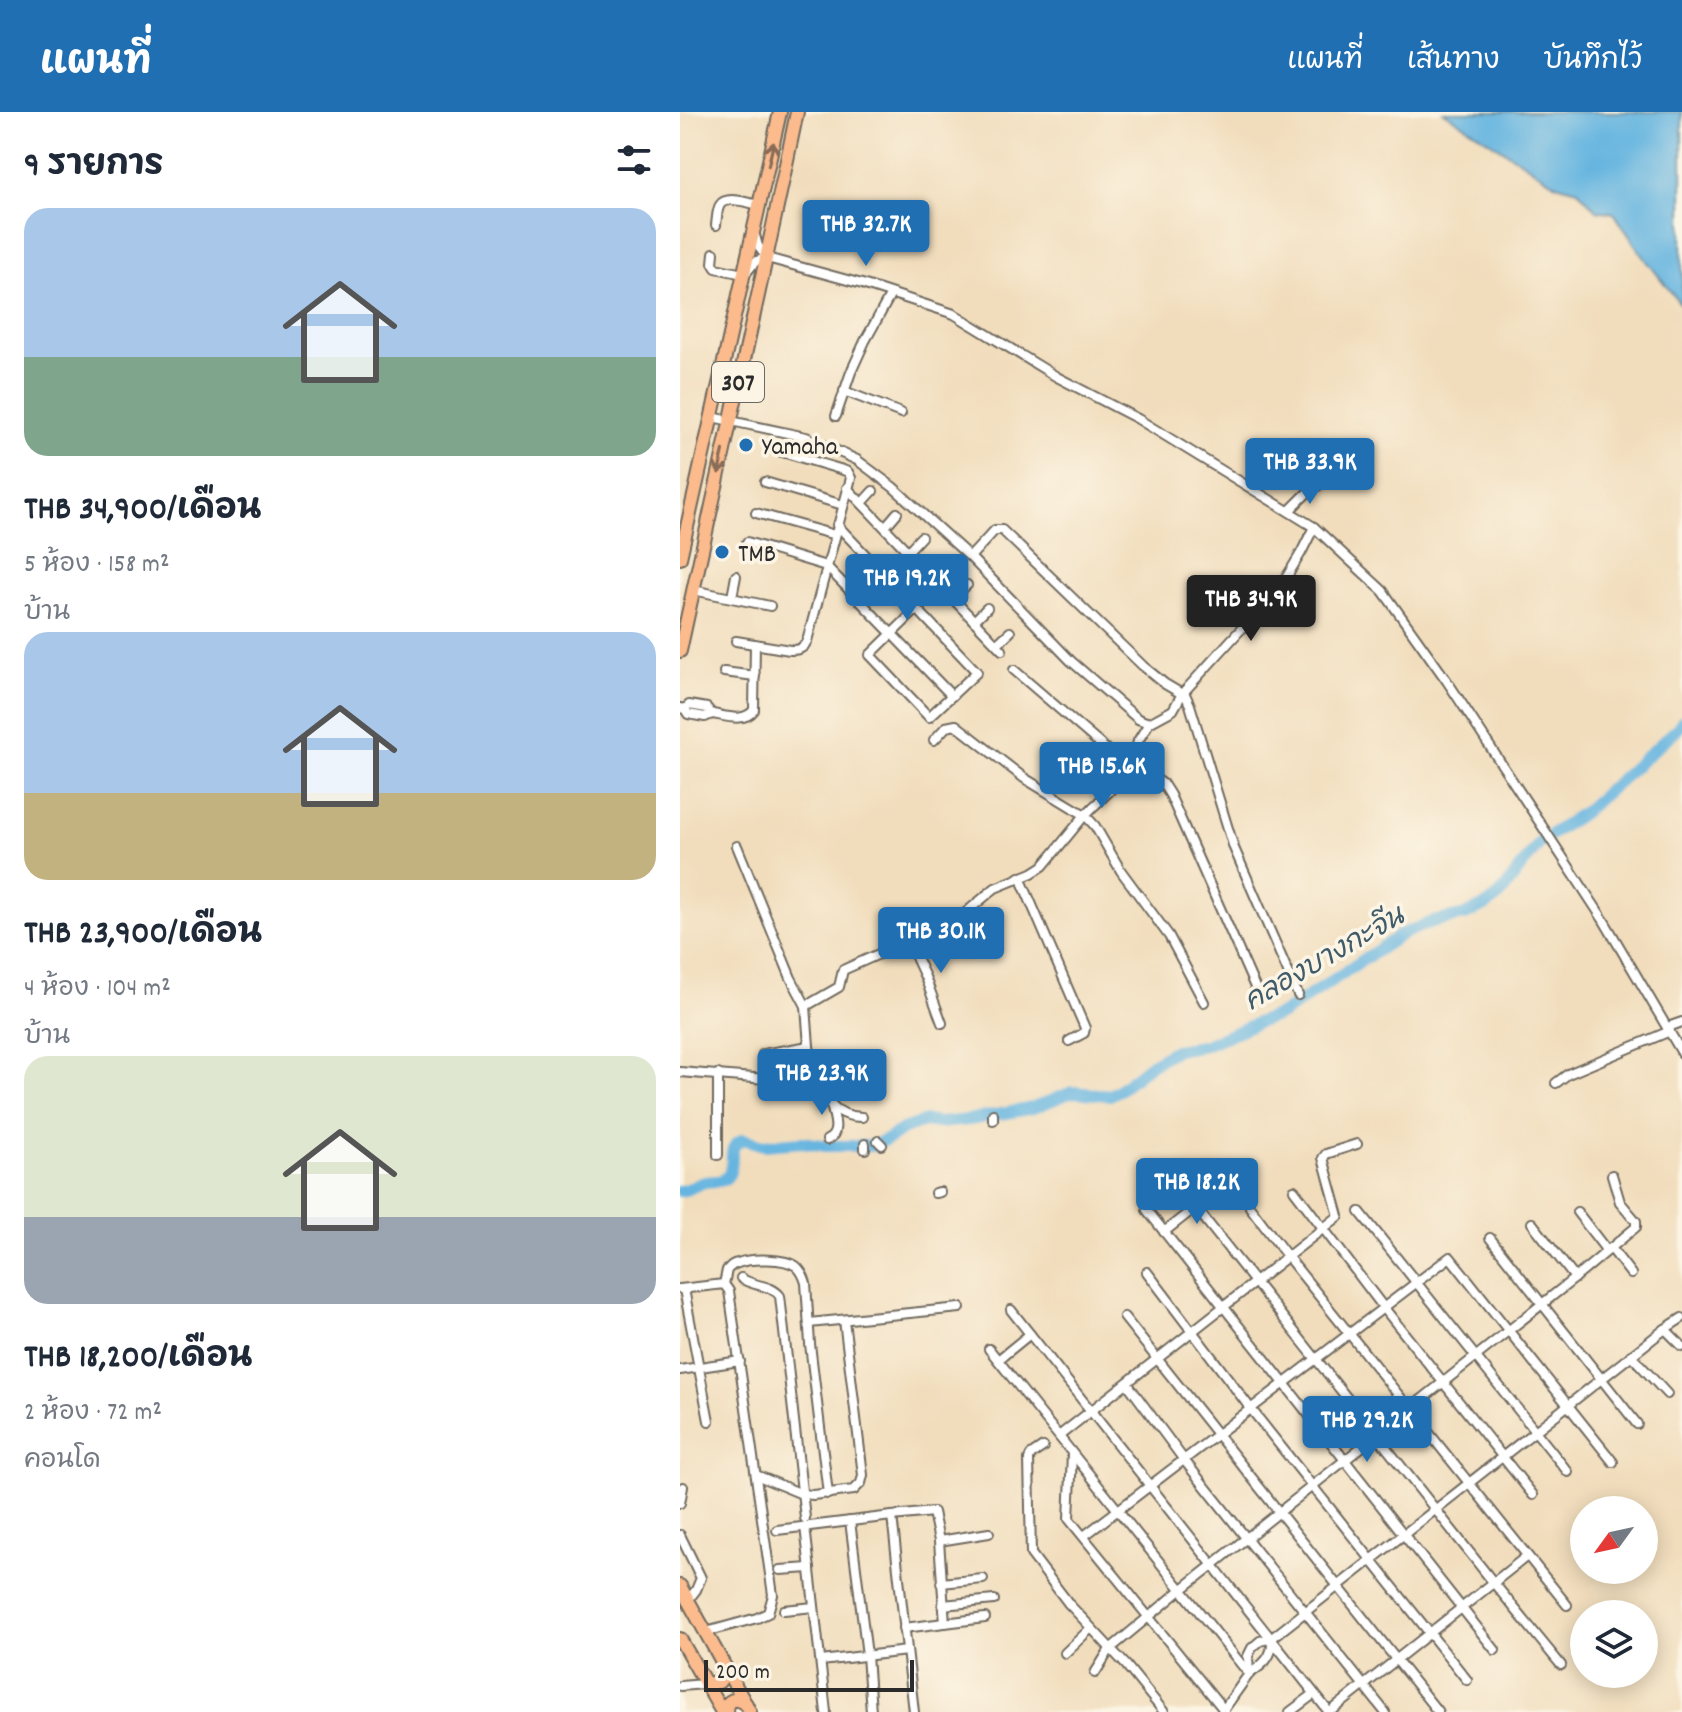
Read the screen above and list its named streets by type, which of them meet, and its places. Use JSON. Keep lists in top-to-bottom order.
{
  "streets": {
    "main road": ["307"]
  },
  "water": ["คลองบางกะจีน"],
  "places": ["Yamaha", "TMB"],
  "scale_bar": "200 m",
  "north": "bottom left",
  "page": {
    "header": "แผนที่",
    "nav": ["แผนที่", "เส้นทาง", "บันทึกไว้"],
    "heading": "9 รายการ",
    "price": [
      "THB 32.7K",
      "THB 33.9K",
      "THB 19.2K",
      "THB 34.9K",
      "THB 15.6K",
      "THB 30.1K",
      "THB 23.9K",
      "THB 18.2K",
      "THB 29.2K"
    ],
    "list": [
      {
        "name": "THB 34,900/เดือน",
        "note": "5 ห้อง · 158 m² · บ้าน"
      },
      {
        "name": "THB 23,900/เดือน",
        "note": "4 ห้อง · 104 m² · บ้าน"
      },
      {
        "name": "THB 18,200/เดือน",
        "note": "2 ห้อง · 72 m² · คอนโด"
      }
    ],
    "scale": "200 m"
  }
}
